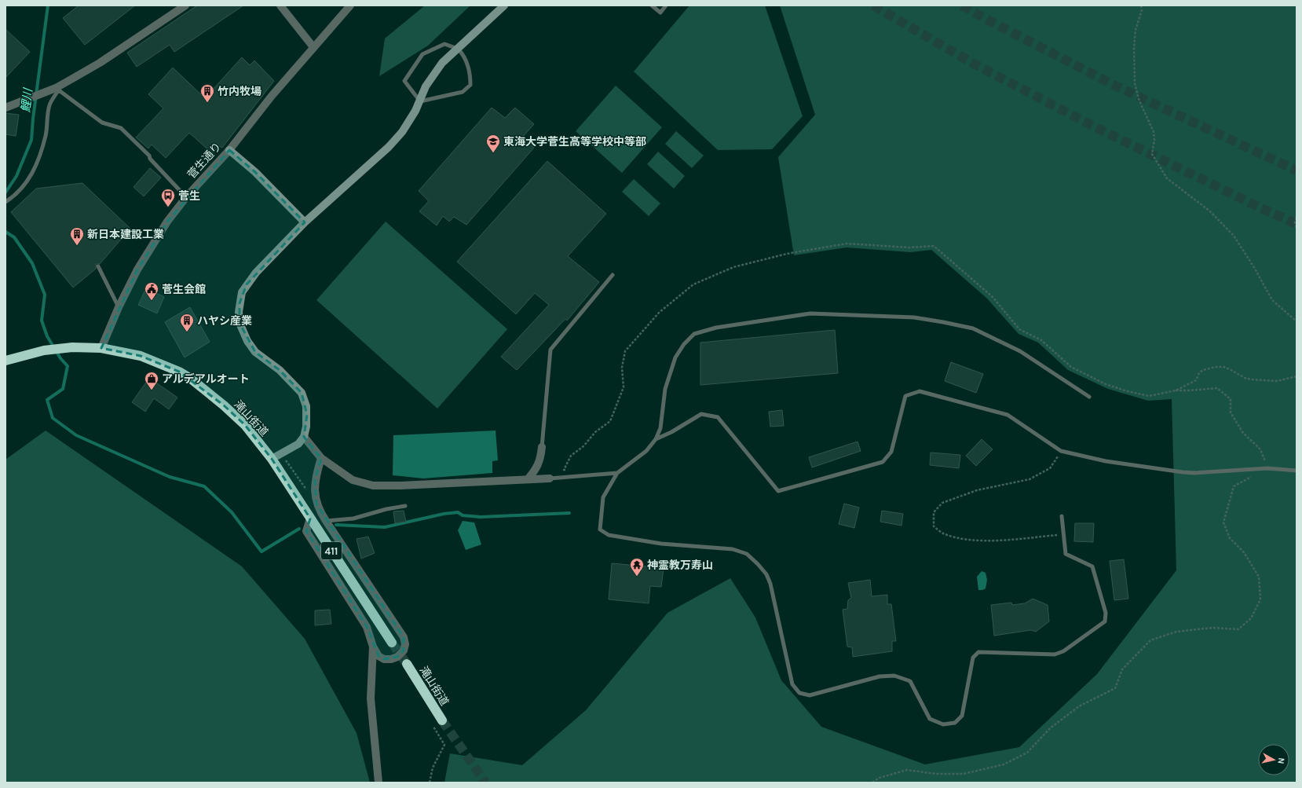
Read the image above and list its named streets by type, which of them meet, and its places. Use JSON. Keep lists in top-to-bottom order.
{
  "streets": {
    "highway": ["滝山街道", "411"],
    "street": ["菅生通り"]
  },
  "crossings": [
    ["菅生通り", "滝山街道"]
  ],
  "water": ["鯉川"],
  "places": {
    "building": ["竹内牧場", "新日本建設工業", "ハヤシ産業"],
    "school or university": ["東海大学菅生高等学校中等部"],
    "bus stop": ["菅生"],
    "public building": ["菅生会館"],
    "shop": ["アルデアルオート"],
    "temple": ["神霊教万寿山"]
  },
  "north": "right"
}
